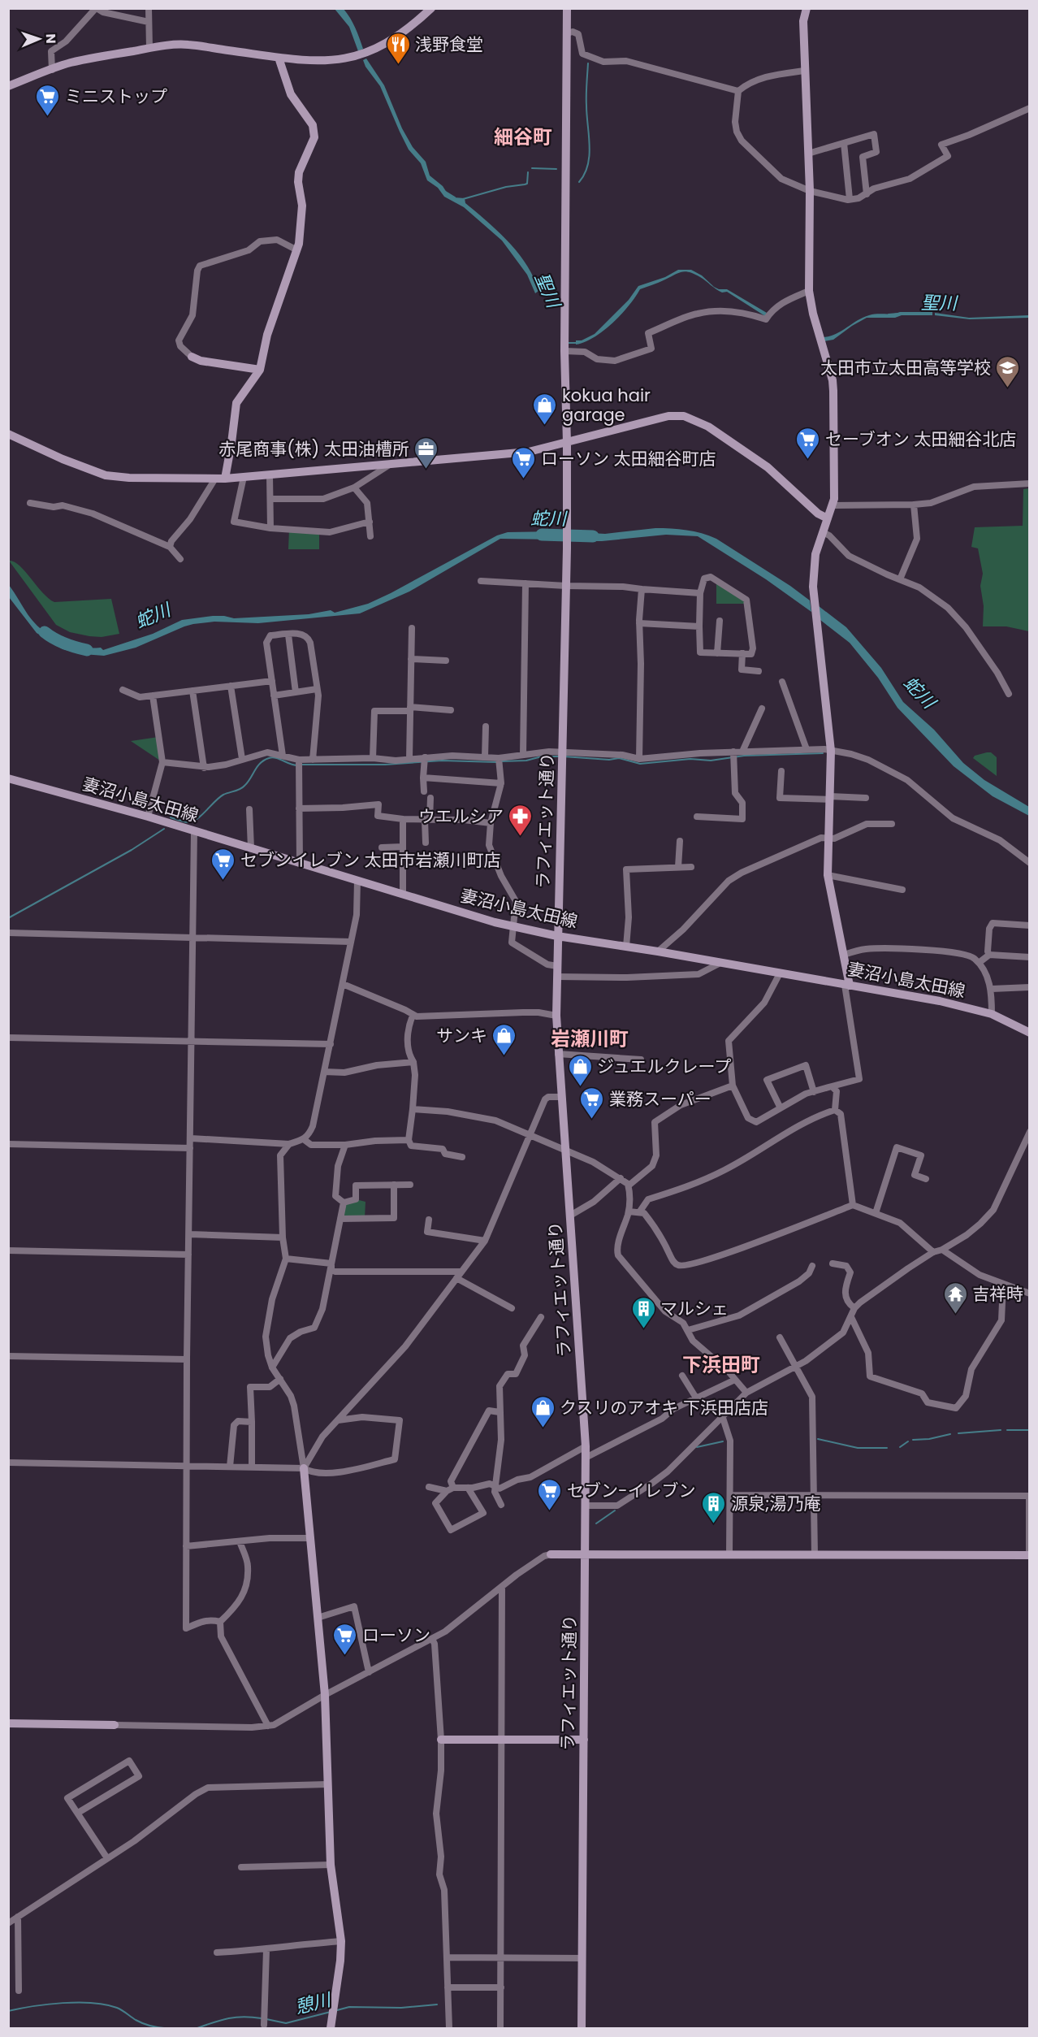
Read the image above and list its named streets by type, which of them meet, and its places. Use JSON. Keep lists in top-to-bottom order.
{
  "streets": {
    "street": ["妻沼小島太田線", "ラフィエット通り"]
  },
  "crossings": [
    ["妻沼小島太田線", "ラフィエット通り"]
  ],
  "districts": ["細谷町", "岩瀬川町", "下浜田町"],
  "water": ["聖川", "蛇川", "憩川"],
  "places": {
    "restaurant": ["浅野食堂"],
    "supermarket": [
      "ミニストップ",
      "セーブオン 太田細谷北店",
      "ローソン 太田細谷町店",
      "セブンイレブン 太田市岩瀬川町店",
      "業務スーパー",
      "セブン-イレブン",
      "ローソン"
    ],
    "school or university": ["太田市立太田高等学校"],
    "shop": [
      "kokua hair garage",
      "サンキ",
      "ジュエルクレープ",
      "クスリのアオキ 下浜田店店"
    ],
    "office": ["赤尾商事(株) 太田油槽所"],
    "pharmacy": ["ウエルシア"],
    "temple": ["吉祥時"],
    "building": ["マルシェ", "源泉;湯乃庵"]
  },
  "north": "right"
}
